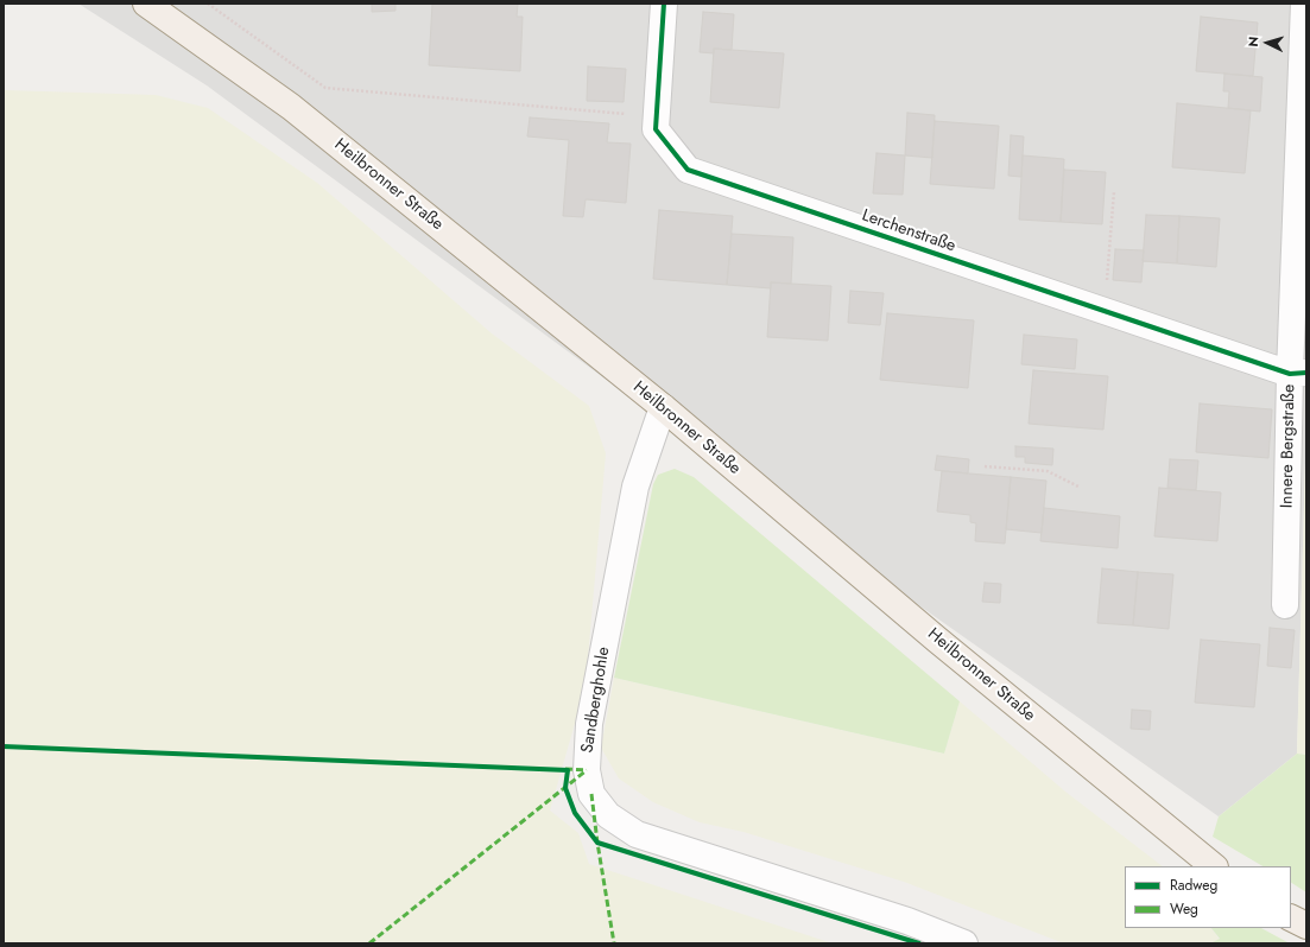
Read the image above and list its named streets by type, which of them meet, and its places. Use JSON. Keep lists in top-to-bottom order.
{
  "streets": {
    "main road": ["Heilbronner Straße"],
    "street": ["Lerchenstraße", "Innere Bergstraße", "Sandberghohle"]
  },
  "crossings": [
    ["Heilbronner Straße", "Sandberghohle"],
    ["Lerchenstraße", "Innere Bergstraße"]
  ],
  "legend": ["Radweg", "Weg"],
  "north": "left"
}
